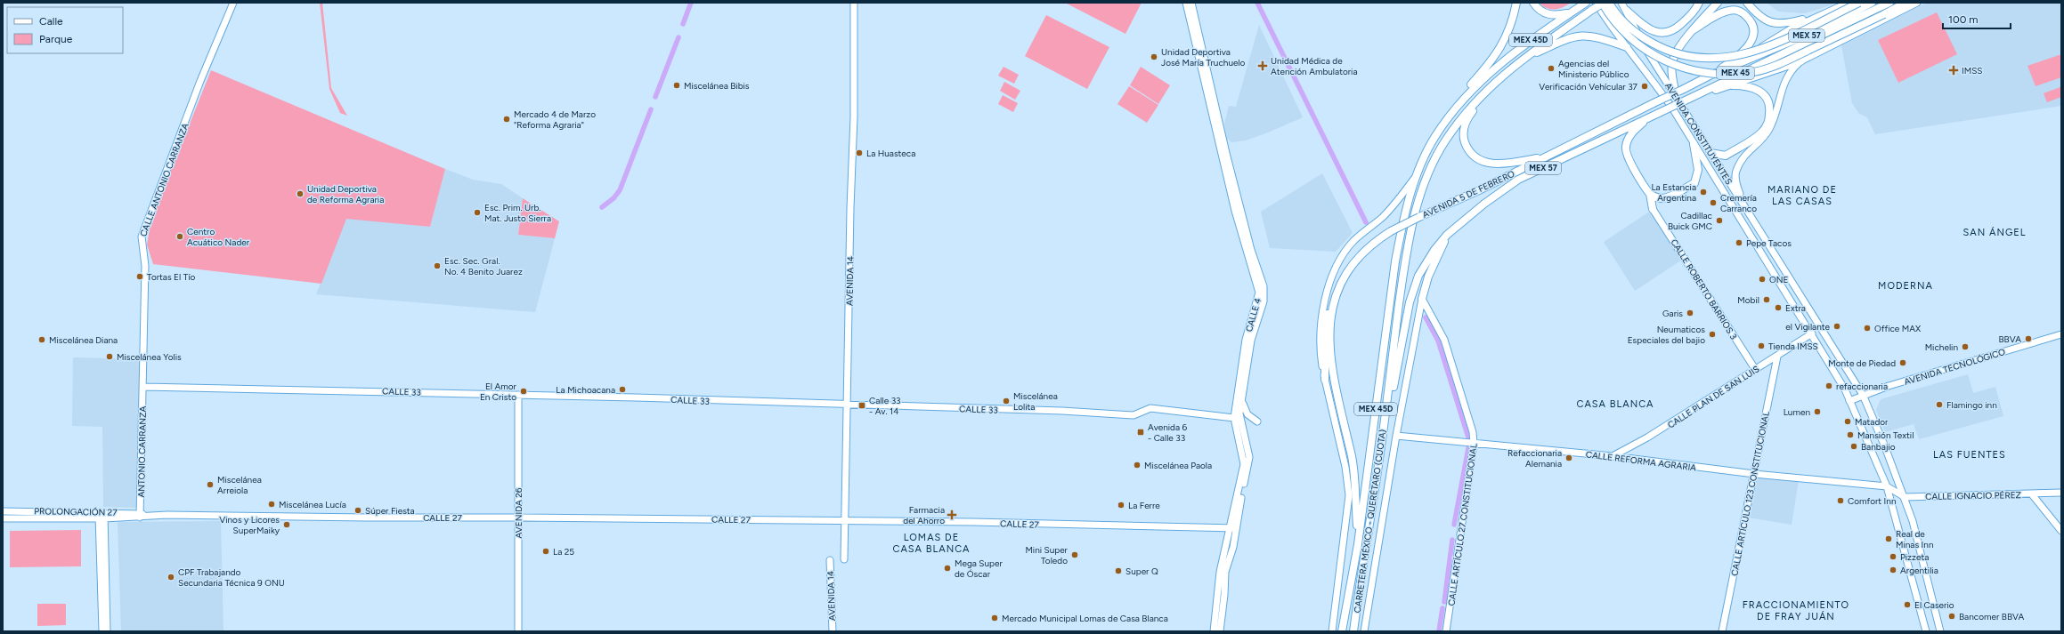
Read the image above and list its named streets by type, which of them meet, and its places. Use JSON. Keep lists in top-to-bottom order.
{
  "streets": {
    "highway": [
      "MEX 57",
      "MEX 45D",
      "MEX 45",
      "AVENIDA 5 DE FEBRERO",
      "CARRETERA MÉXICO - QUERÉTARO (CUOTA)"
    ],
    "main road": [
      "AVENIDA CONSTITUYENTES",
      "CALLE ANTONIO CARRANZA",
      "AVENIDA 14",
      "CALLE ROBERTO BARRIOS 3",
      "CALLE 4",
      "AVENIDA TECNOLÓGICO",
      "CALLE 33",
      "CALLE PLAN DE SAN LUIS",
      "ANTONIO CARRANZA",
      "CALLE REFORMA AGRARIA",
      "CALLE ARTÍCULO 123 CONSTITUCIONAL",
      "CALLE IGNACIO PÉREZ",
      "PROLONGACIÓN 27",
      "AVENIDA 26",
      "CALLE 27",
      "CALLE ARTÍCULO 27 CONSTITUCIONAL"
    ]
  },
  "crossings": [
    ["MEX 45D", "CARRETERA MÉXICO - QUERÉTARO (CUOTA)"],
    ["MEX 45", "CARRETERA MÉXICO - QUERÉTARO (CUOTA)"],
    ["AVENIDA CONSTITUYENTES", "AVENIDA TECNOLÓGICO"],
    ["AVENIDA CONSTITUYENTES", "CALLE PLAN DE SAN LUIS"],
    ["AVENIDA CONSTITUYENTES", "CALLE REFORMA AGRARIA"],
    ["AVENIDA CONSTITUYENTES", "CALLE IGNACIO PÉREZ"],
    ["CALLE ANTONIO CARRANZA", "CALLE 33"],
    ["CALLE ANTONIO CARRANZA", "ANTONIO CARRANZA"],
    ["AVENIDA 5 DE FEBRERO", "CARRETERA MÉXICO - QUERÉTARO (CUOTA)"],
    ["AVENIDA 14", "CALLE 33"],
    ["AVENIDA 14", "CALLE 27"],
    ["CALLE ROBERTO BARRIOS 3", "CALLE PLAN DE SAN LUIS"],
    ["CALLE 4", "CALLE 33"],
    ["CALLE 4", "CALLE 27"],
    ["CALLE 33", "ANTONIO CARRANZA"],
    ["CALLE 33", "AVENIDA 26"],
    ["CALLE PLAN DE SAN LUIS", "CALLE REFORMA AGRARIA"],
    ["CALLE PLAN DE SAN LUIS", "CALLE ARTÍCULO 123 CONSTITUCIONAL"],
    ["ANTONIO CARRANZA", "PROLONGACIÓN 27"],
    ["CALLE REFORMA AGRARIA", "CALLE ARTÍCULO 123 CONSTITUCIONAL"],
    ["CALLE REFORMA AGRARIA", "CALLE IGNACIO PÉREZ"],
    ["CALLE REFORMA AGRARIA", "CALLE ARTÍCULO 27 CONSTITUCIONAL"],
    ["PROLONGACIÓN 27", "CALLE 27"],
    ["AVENIDA 26", "CALLE 27"]
  ],
  "districts": [
    "MARIANO DE LAS CASAS",
    "SAN ÁNGEL",
    "MODERNA",
    "CASA BLANCA",
    "LAS FUENTES",
    "LOMAS DE CASA BLANCA",
    "FRACCIONAMIENTO DE FRAY JUÁN"
  ],
  "places": {
    "other": [
      "Unidad Deportiva José María Truchuelo",
      "Agencias del Ministerio Público",
      "Miscelánea Bibis",
      "Verificación Vehícular 37",
      "Mercado 4 de Marzo \"Reforma Agraria\"",
      "La Huasteca",
      "La Estancia Argentina",
      "Unidad Deportiva de Reforma Agraria",
      "Cremería Carranco",
      "Esc. Prim. Urb. Mat. Justo Sierra",
      "Cadillac Buick GMC",
      "Centro Acuático Nader",
      "Pepe Tacos",
      "Esc. Sec. Gral. No. 4 Benito Juarez",
      "Tortas El Tío",
      "ONE",
      "Mobil",
      "Extra",
      "Garis",
      "el Vigilante",
      "Office MAX",
      "Neumaticos Especiales del bajio",
      "BBVA",
      "Miscelánea Diana",
      "Tienda IMSS",
      "Michelin",
      "Miscelánea Yolis",
      "Monte de Piedad",
      "refaccionaria",
      "La Michoacana",
      "El Amor En Cristo",
      "Miscelánea Lolita",
      "Flamingo inn",
      "Lumen",
      "Matador",
      "Mansión Textil",
      "Banbajio",
      "Refaccionaria Alemania",
      "Miscelánea Paola",
      "Miscelánea Arreiola",
      "Comfort Inn",
      "Miscelánea Lucía",
      "La Ferre",
      "Súper Fiesta",
      "Vinos y Licores SuperMaiky",
      "Real de Minas Inn",
      "La 25",
      "Mini Super Toledo",
      "Pizzeta",
      "Mega Super de Óscar",
      "Argentilia",
      "Super Q",
      "CPF Trabajando Secundaria Técnica 9 ONU",
      "El Caserio",
      "Bancomer BBVA",
      "Mercado Municipal Lomas de Casa Blanca"
    ],
    "health": ["Unidad Médica de Atención Ambulatoria", "IMSS", "Farmacia del Ahorro"],
    "transit": ["Calle 33 - Av. 14", "Avenida 6 - Calle 33"]
  },
  "legend": ["Calle", "Parque"],
  "scale_bar": "100 m"
}
